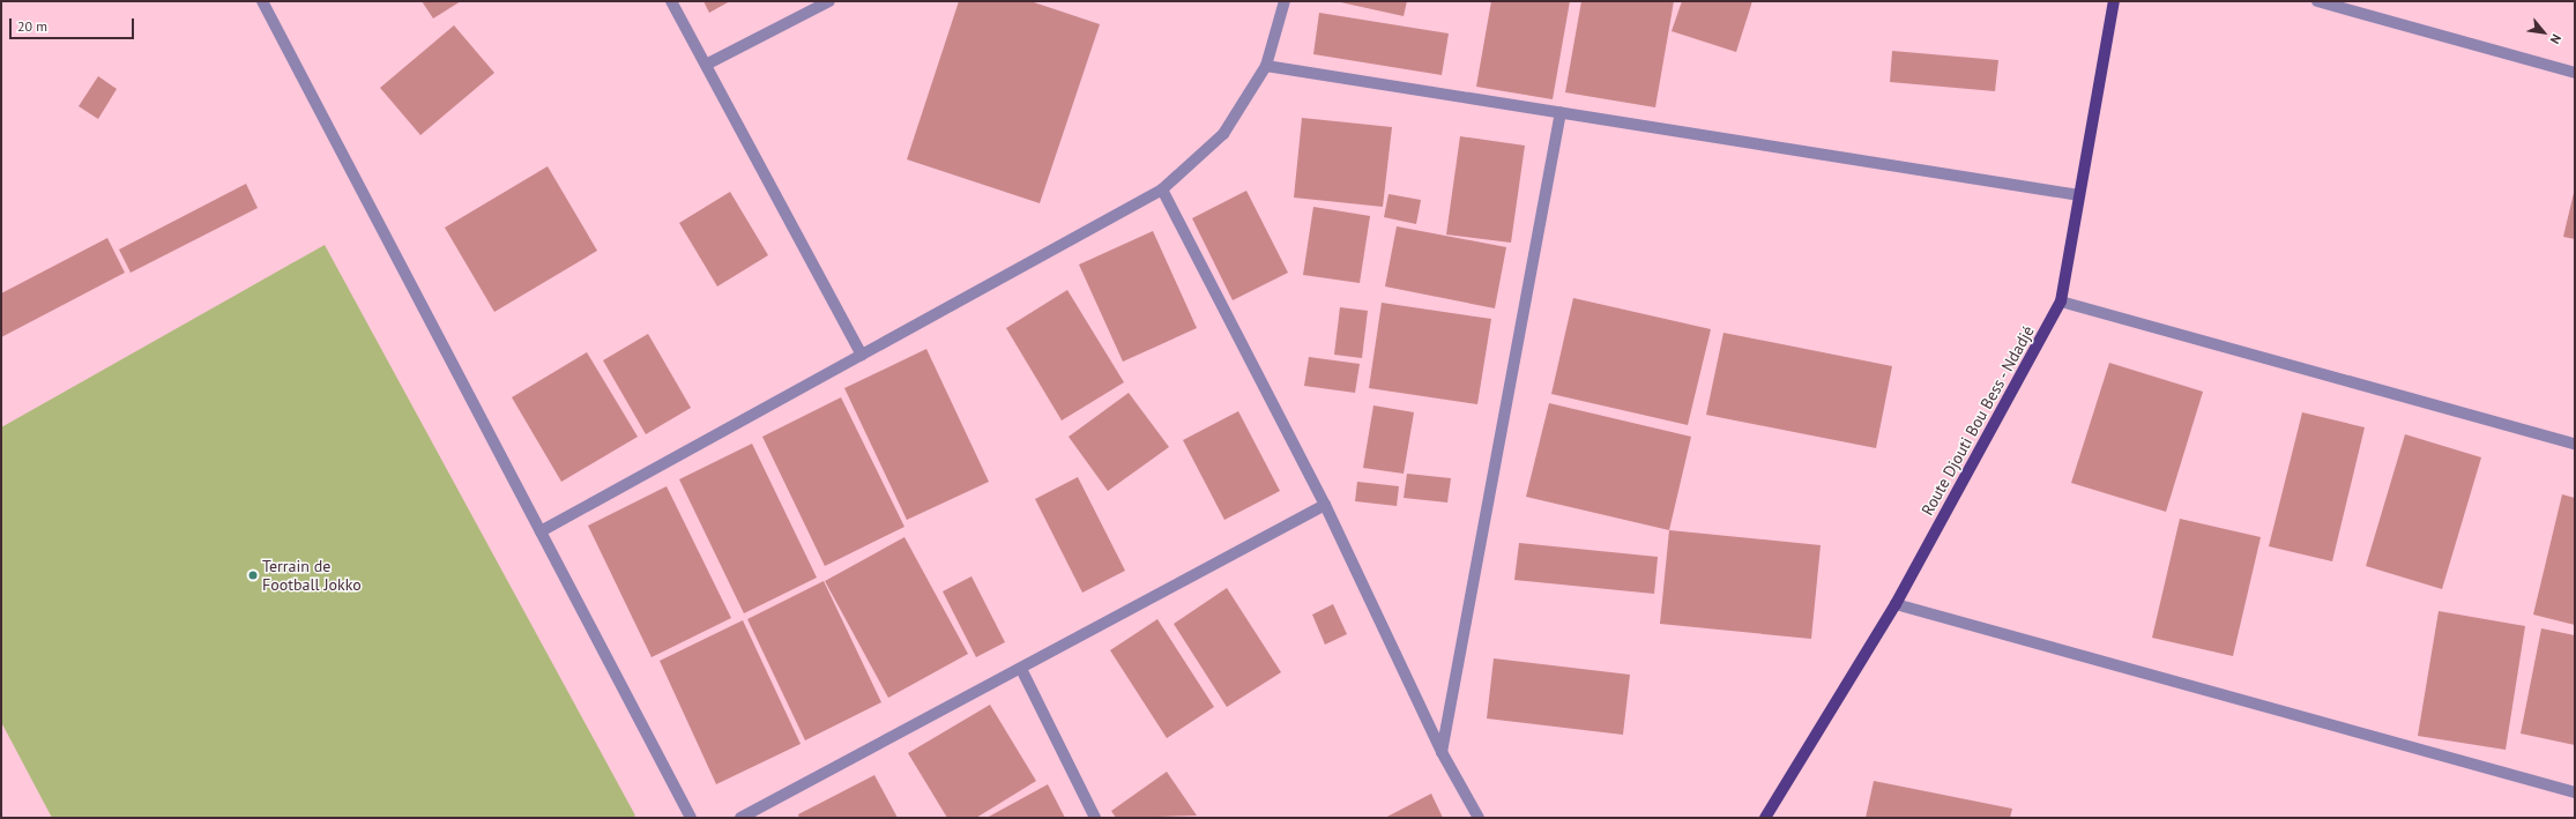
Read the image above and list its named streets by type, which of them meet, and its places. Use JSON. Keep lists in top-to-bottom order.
{
  "streets": {
    "main road": ["Route Djouti Bou Bess - Ndadjé"]
  },
  "places": ["Terrain de Football Jokko"],
  "scale_bar": "20 m",
  "north": "bottom right"
}
